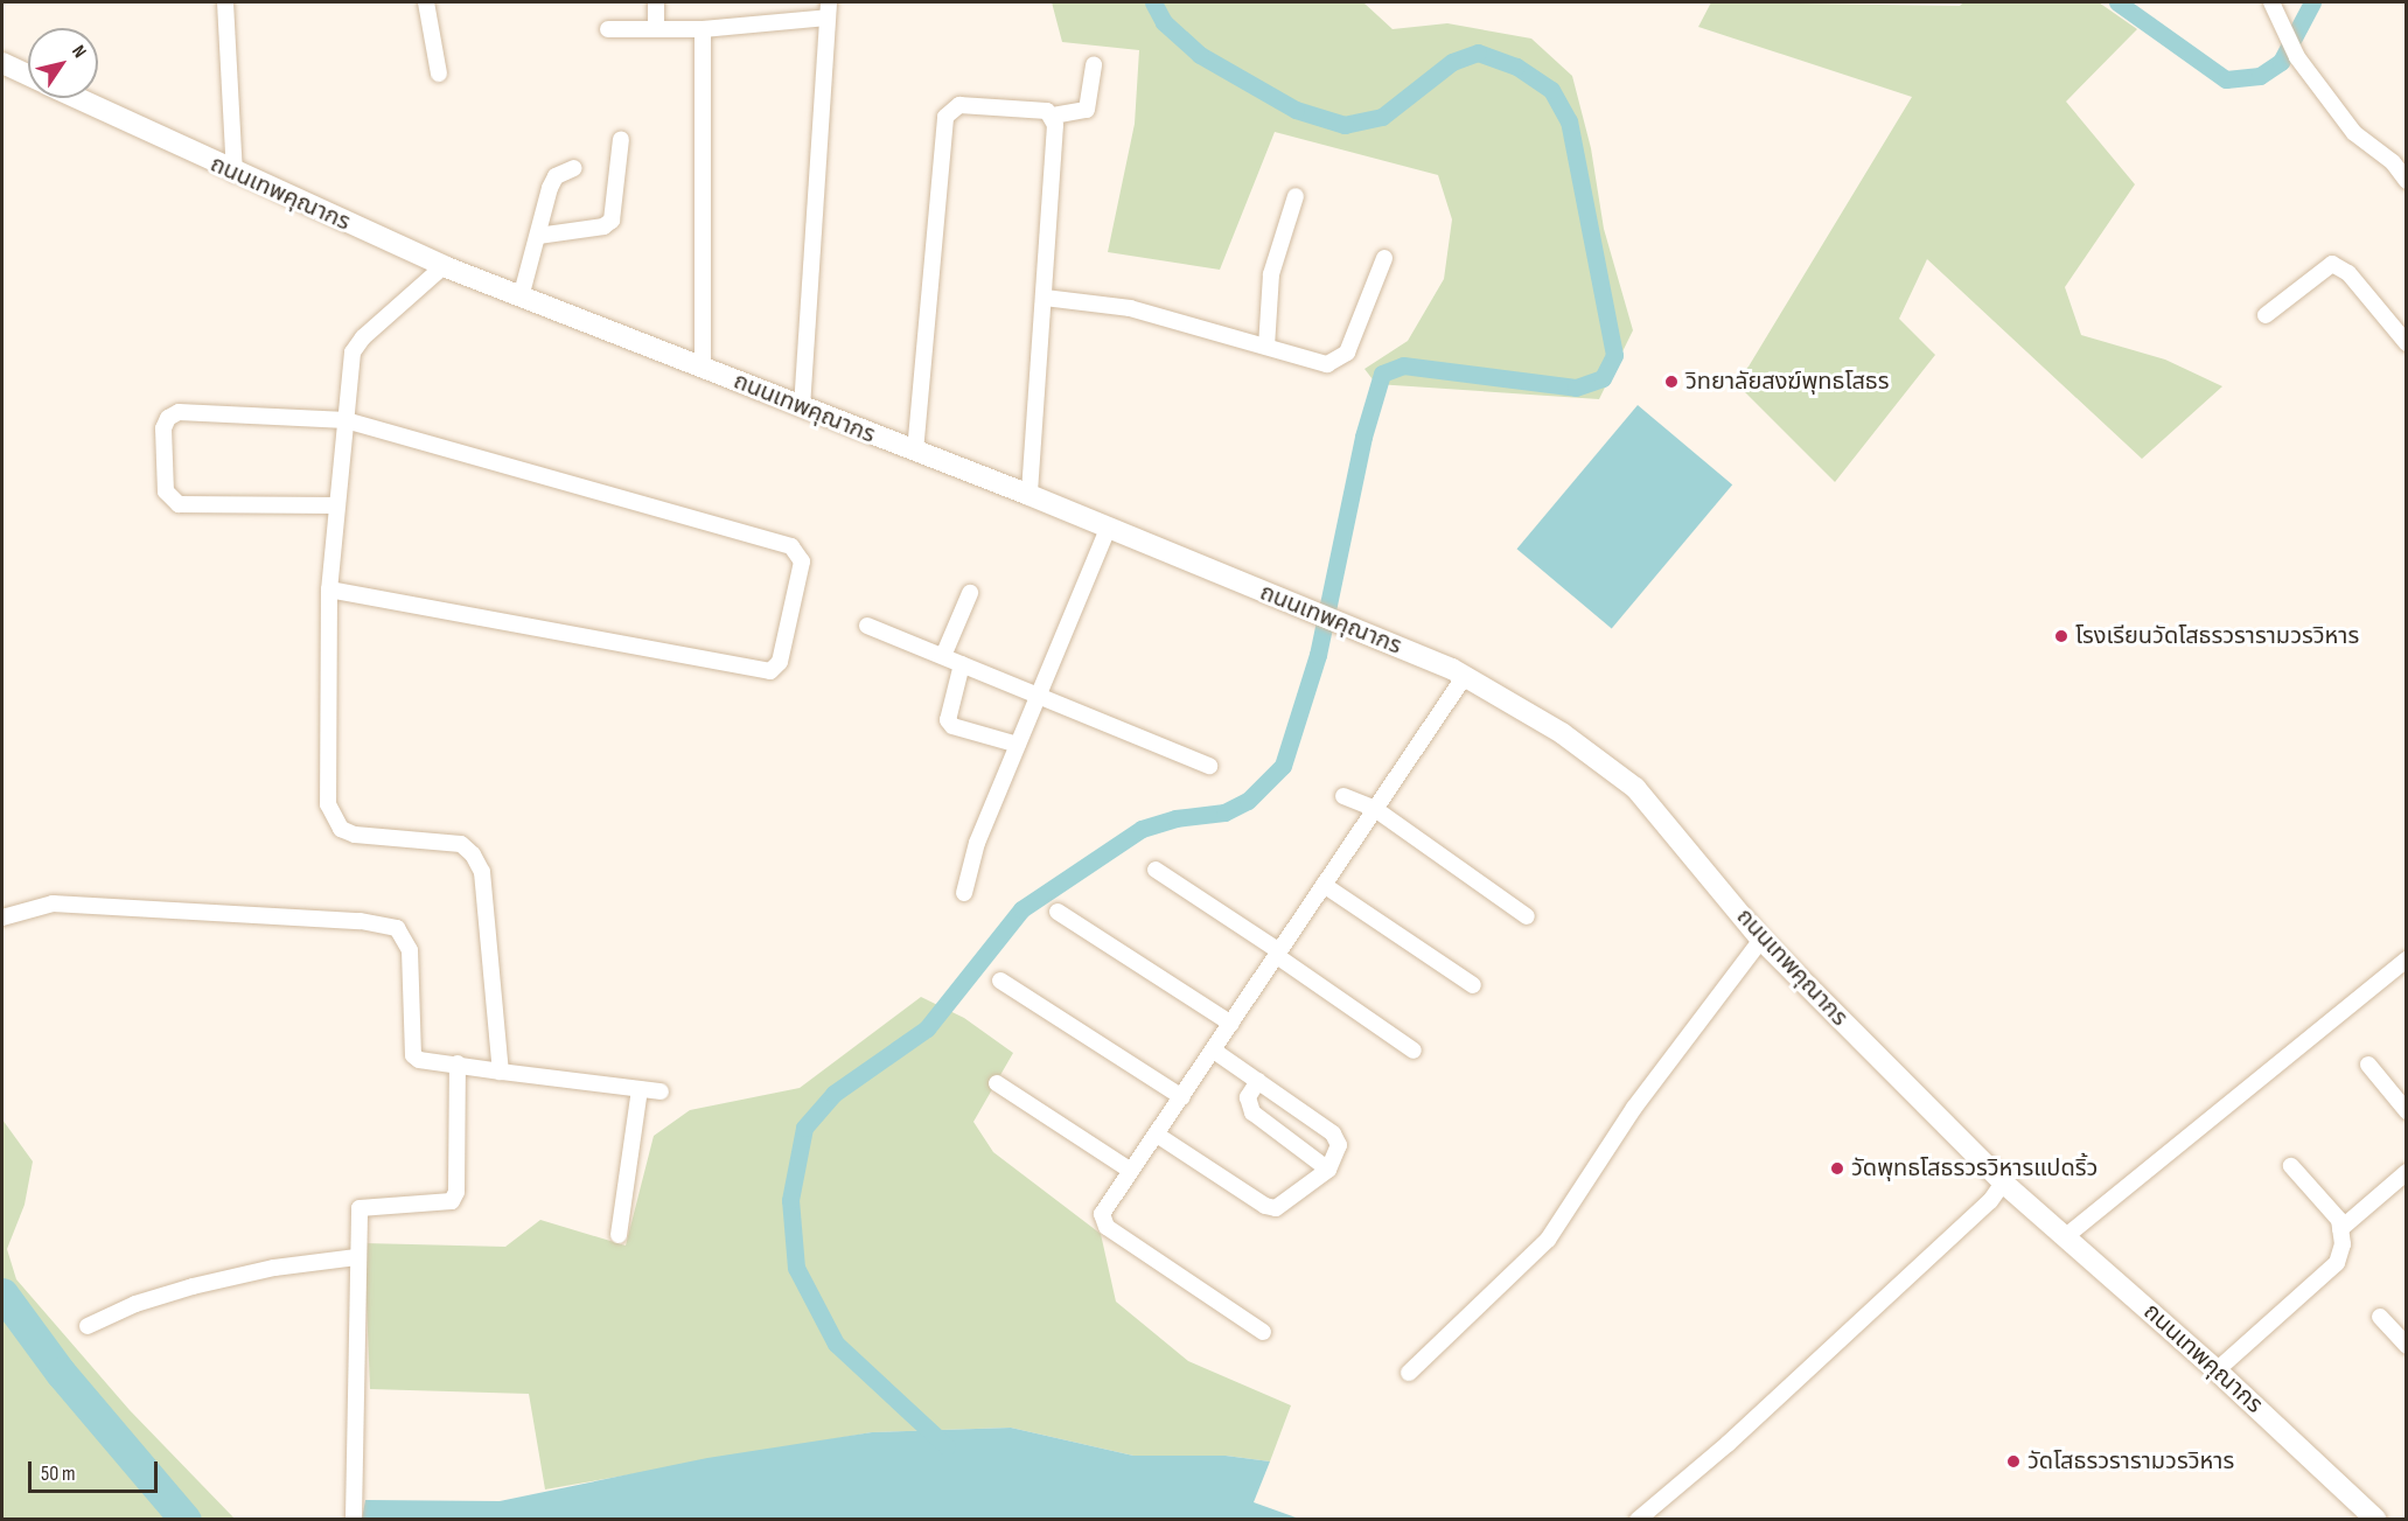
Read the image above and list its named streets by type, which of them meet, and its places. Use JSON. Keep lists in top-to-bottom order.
{
  "streets": {
    "main road": ["ถนนเทพคุณากร"]
  },
  "places": [
    "วิทยาลัยสงฆ์พุทธโสธร",
    "โรงเรียนวัดโสธรวรารามวรวิหาร",
    "วัดพุทธโสธรวรวิหารแปดริ้ว",
    "วัดโสธรวรารามวรวิหาร"
  ],
  "scale_bar": "50 m",
  "north": "top right"
}
